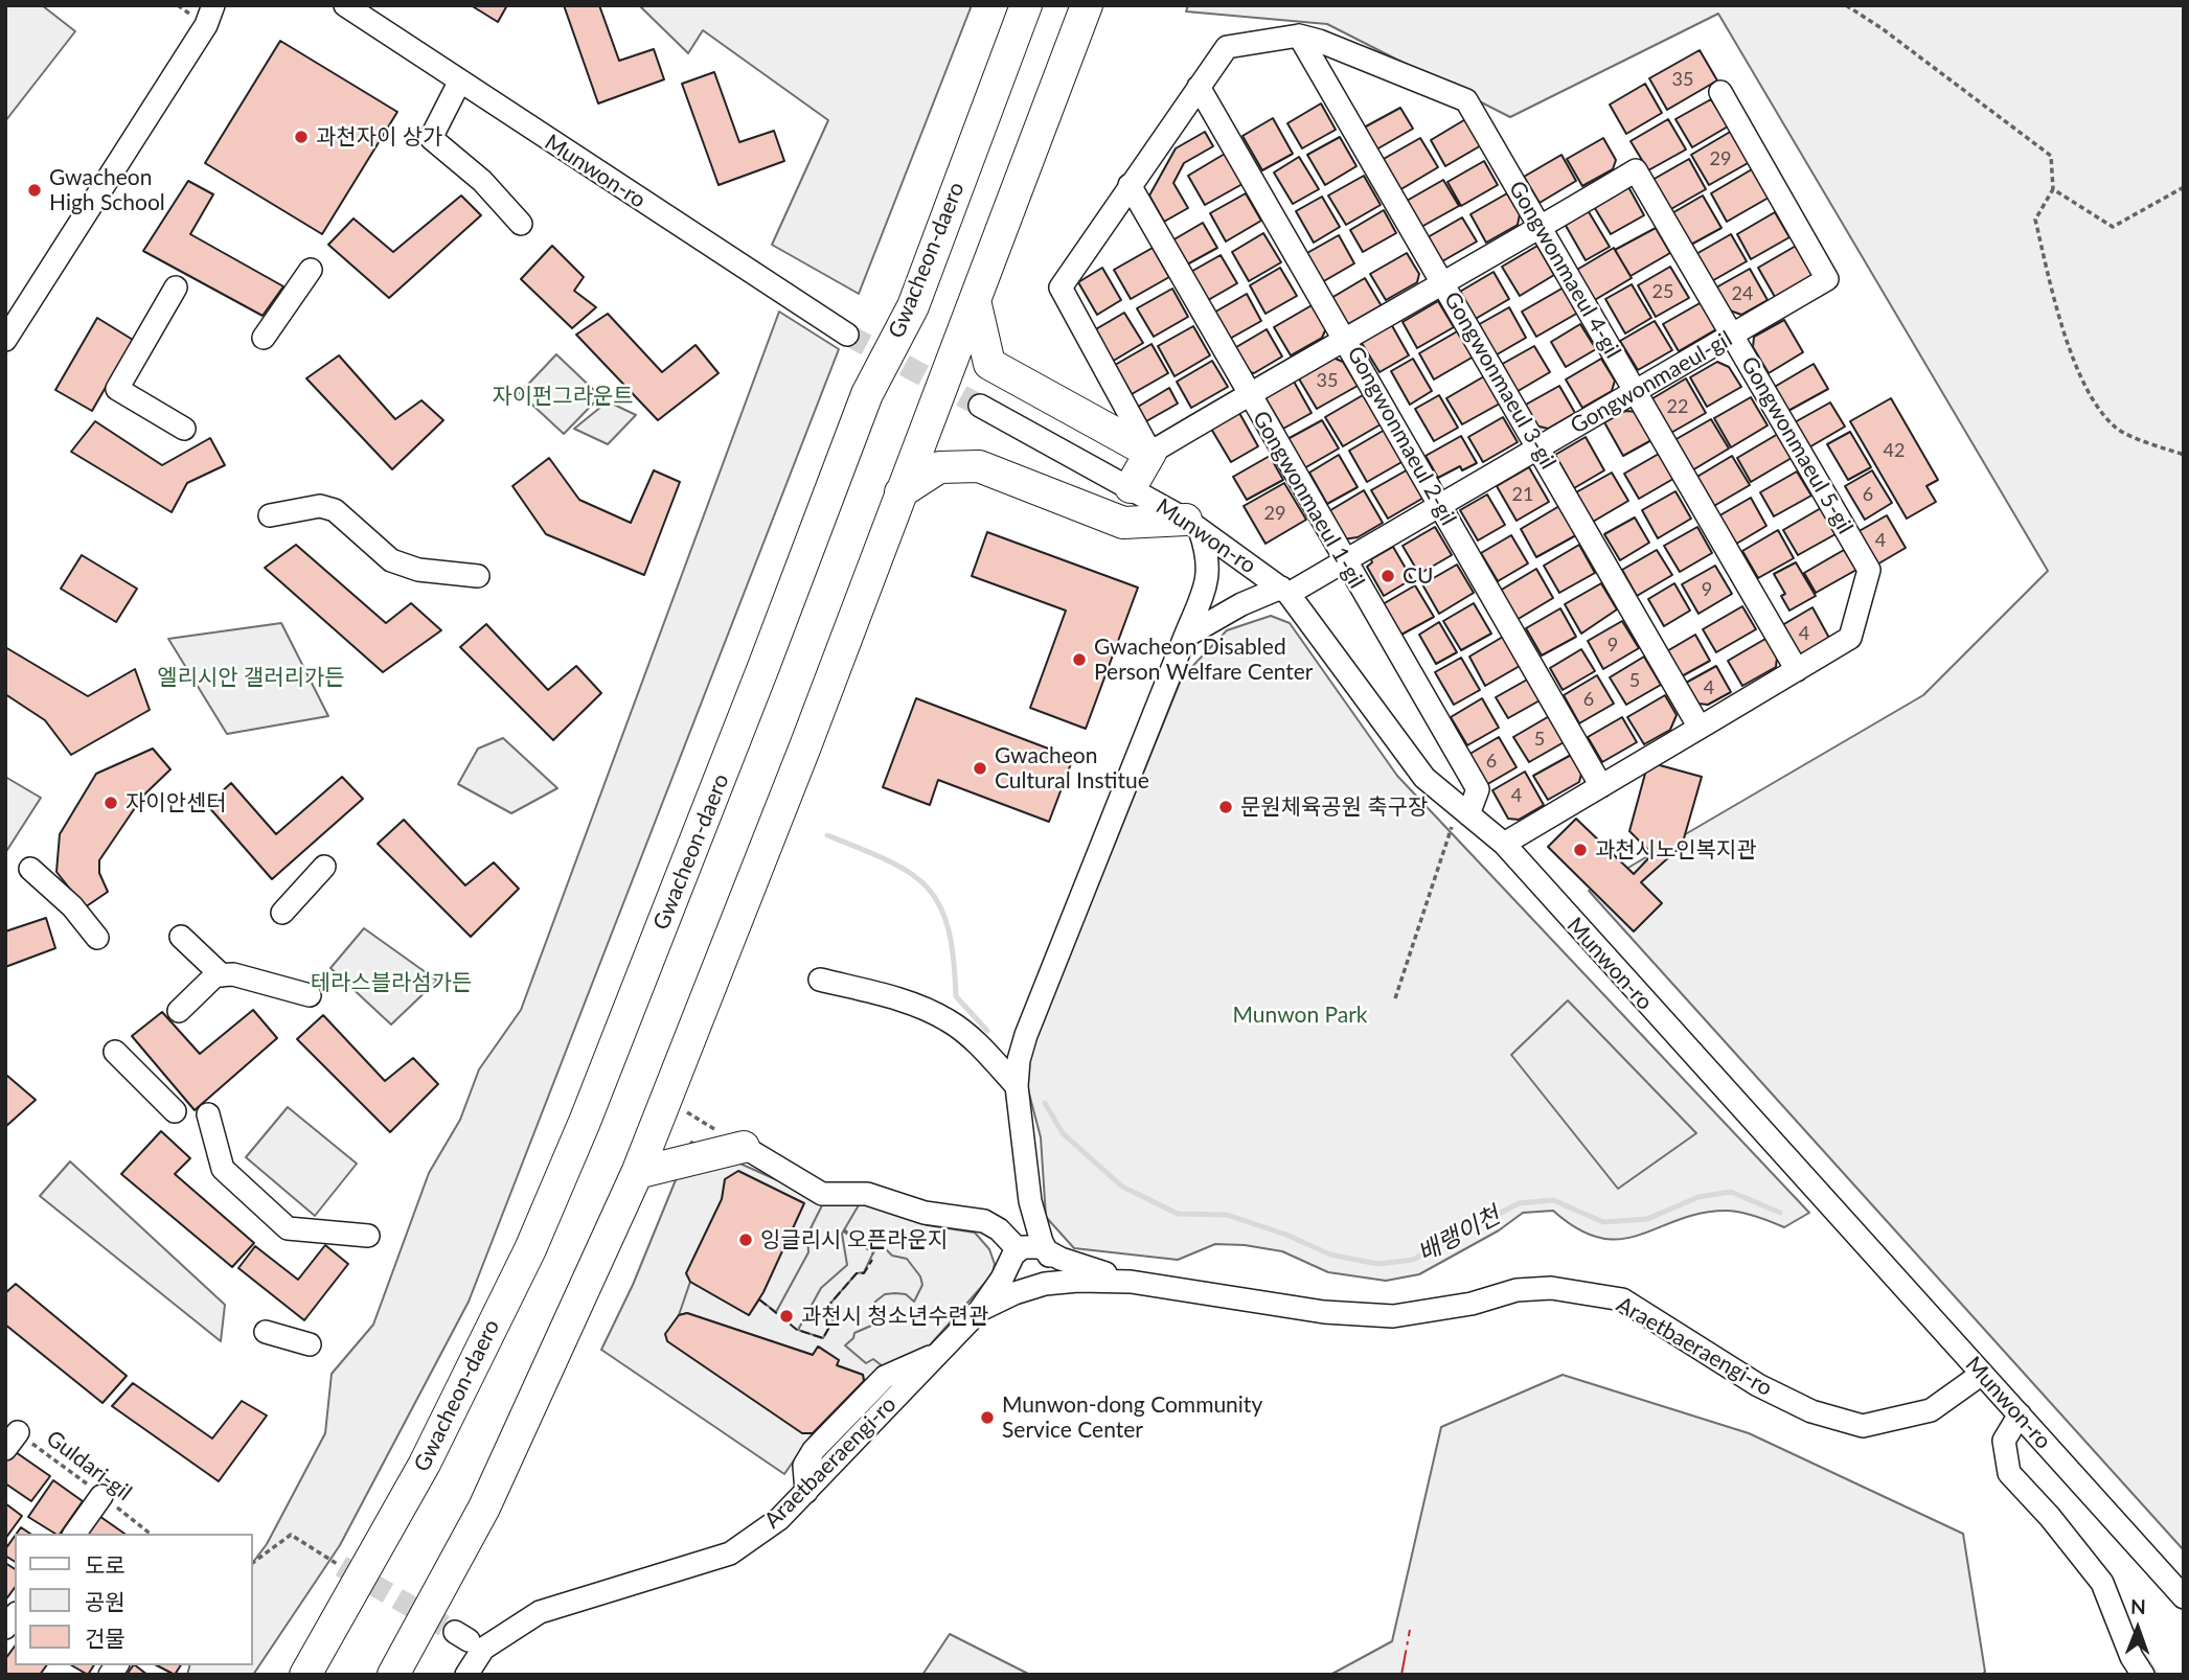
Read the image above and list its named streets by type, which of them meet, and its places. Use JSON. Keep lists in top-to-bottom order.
{
  "streets": {
    "highway": ["Gwacheon-daero"],
    "street": [
      "Munwon-ro",
      "Gongwonmaeul 4-gil",
      "Gongwonmaeul 3-gil",
      "Gongwonmaeul-gil",
      "Gongwonmaeul 2-gil",
      "Gongwonmaeul 5-gil",
      "Gongwonmaeul 1-gil",
      "Araetbaeraengi-ro"
    ],
    "path": ["Guldari-gil"]
  },
  "crossings": [
    ["Munwon-ro", "Gongwonmaeul-gil"],
    ["Munwon-ro", "Gongwonmaeul 1-gil"],
    ["Munwon-ro", "Araetbaeraengi-ro"],
    ["Gongwonmaeul 4-gil", "Gongwonmaeul 3-gil"],
    ["Gongwonmaeul 4-gil", "Gongwonmaeul-gil"],
    ["Gongwonmaeul 4-gil", "Gongwonmaeul 5-gil"],
    ["Gongwonmaeul 3-gil", "Gongwonmaeul-gil"],
    ["Gongwonmaeul-gil", "Gongwonmaeul 2-gil"],
    ["Gongwonmaeul-gil", "Gongwonmaeul 5-gil"],
    ["Gongwonmaeul-gil", "Gongwonmaeul 1-gil"]
  ],
  "water": ["배랭이천"],
  "parks": [
    "자이펀그라운트",
    "엘리시안 갤러리가든",
    "테라스블라섬가든",
    "Munwon Park"
  ],
  "places": [
    "과천자이 상가",
    "Gwacheon High School",
    "CU",
    "Gwacheon Disabled Person Welfare Center",
    "Gwacheon Cultural Institue",
    "자이안센터",
    "문원체육공원 축구장",
    "과천시노인복지관",
    "잉글리시 오픈라운지",
    "과천시 청소년수련관",
    "Munwon-dong Community Service Center"
  ],
  "house_numbers": [
    "35",
    "29",
    "25",
    "24",
    "35",
    "22",
    "42",
    "21",
    "6",
    "29",
    "4",
    "9",
    "4",
    "9",
    "5",
    "4",
    "6",
    "5",
    "6",
    "4"
  ],
  "legend": ["도로", "공원", "건물"],
  "north": "top"
}
